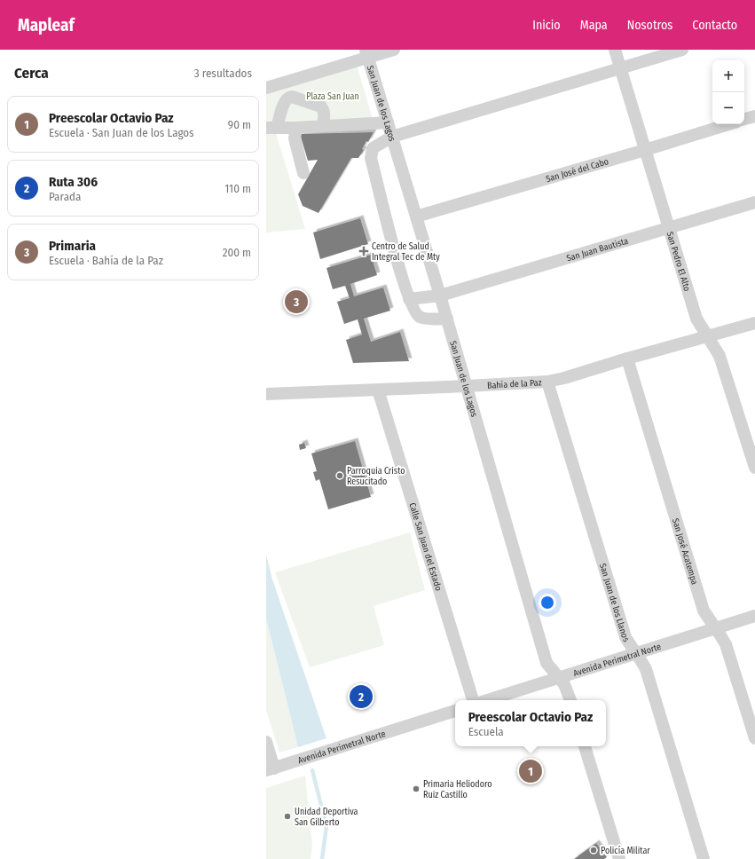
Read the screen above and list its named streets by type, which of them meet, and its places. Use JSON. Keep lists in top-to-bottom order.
{
  "streets": {
    "street": [
      "San Juan de los Lagos",
      "San José del Cabo",
      "San Juan Bautista",
      "San Pedro El Alto",
      "Bahía de la Paz",
      "Calle San Juan del Estado",
      "San José Acatempa",
      "San Juan de los Llanos",
      "Avenida Perimetral Norte"
    ]
  },
  "crossings": [
    ["San Juan de los Lagos", "San José del Cabo"],
    ["San Juan de los Lagos", "San Juan Bautista"],
    ["San Juan de los Lagos", "Bahía de la Paz"],
    ["San Juan de los Lagos", "Avenida Perimetral Norte"],
    ["San José del Cabo", "San Pedro El Alto"],
    ["San Juan Bautista", "San Pedro El Alto"],
    ["San Pedro El Alto", "Bahía de la Paz"],
    ["Bahía de la Paz", "Calle San Juan del Estado"],
    ["Bahía de la Paz", "San José Acatempa"],
    ["Bahía de la Paz", "San Juan de los Llanos"],
    ["San José Acatempa", "Avenida Perimetral Norte"],
    ["San Juan de los Llanos", "Avenida Perimetral Norte"]
  ],
  "parks": ["Plaza San Juan"],
  "places": {
    "health": ["Centro de Salud Integral Tec de Mty"],
    "other": [
      "Parroquia Cristo Resucitado",
      "Primaria Heliodoro Ruiz Castillo",
      "Unidad Deportiva San Gilberto",
      "Policía Militar"
    ]
  },
  "page": {
    "header": "Mapleaf",
    "nav": [
      "Inicio",
      "Mapa",
      "Nosotros",
      "Contacto"
    ],
    "heading": ["Cerca", "3 resultados"],
    "map_buttons": ["+", "−"],
    "list": [
      {
        "mark": "1",
        "name": "Preescolar Octavio Paz",
        "note": "Escuela · San Juan de los Lagos",
        "value": "90 m"
      },
      {
        "mark": "2",
        "name": "Ruta 306",
        "note": "Parada",
        "value": "110 m"
      },
      {
        "mark": "3",
        "name": "Primaria",
        "note": "Escuela · Bahía de la Paz",
        "value": "200 m"
      }
    ],
    "pins": ["3", "2", "1"],
    "popup": ["Preescolar Octavio Paz", "Escuela"]
  }
}
